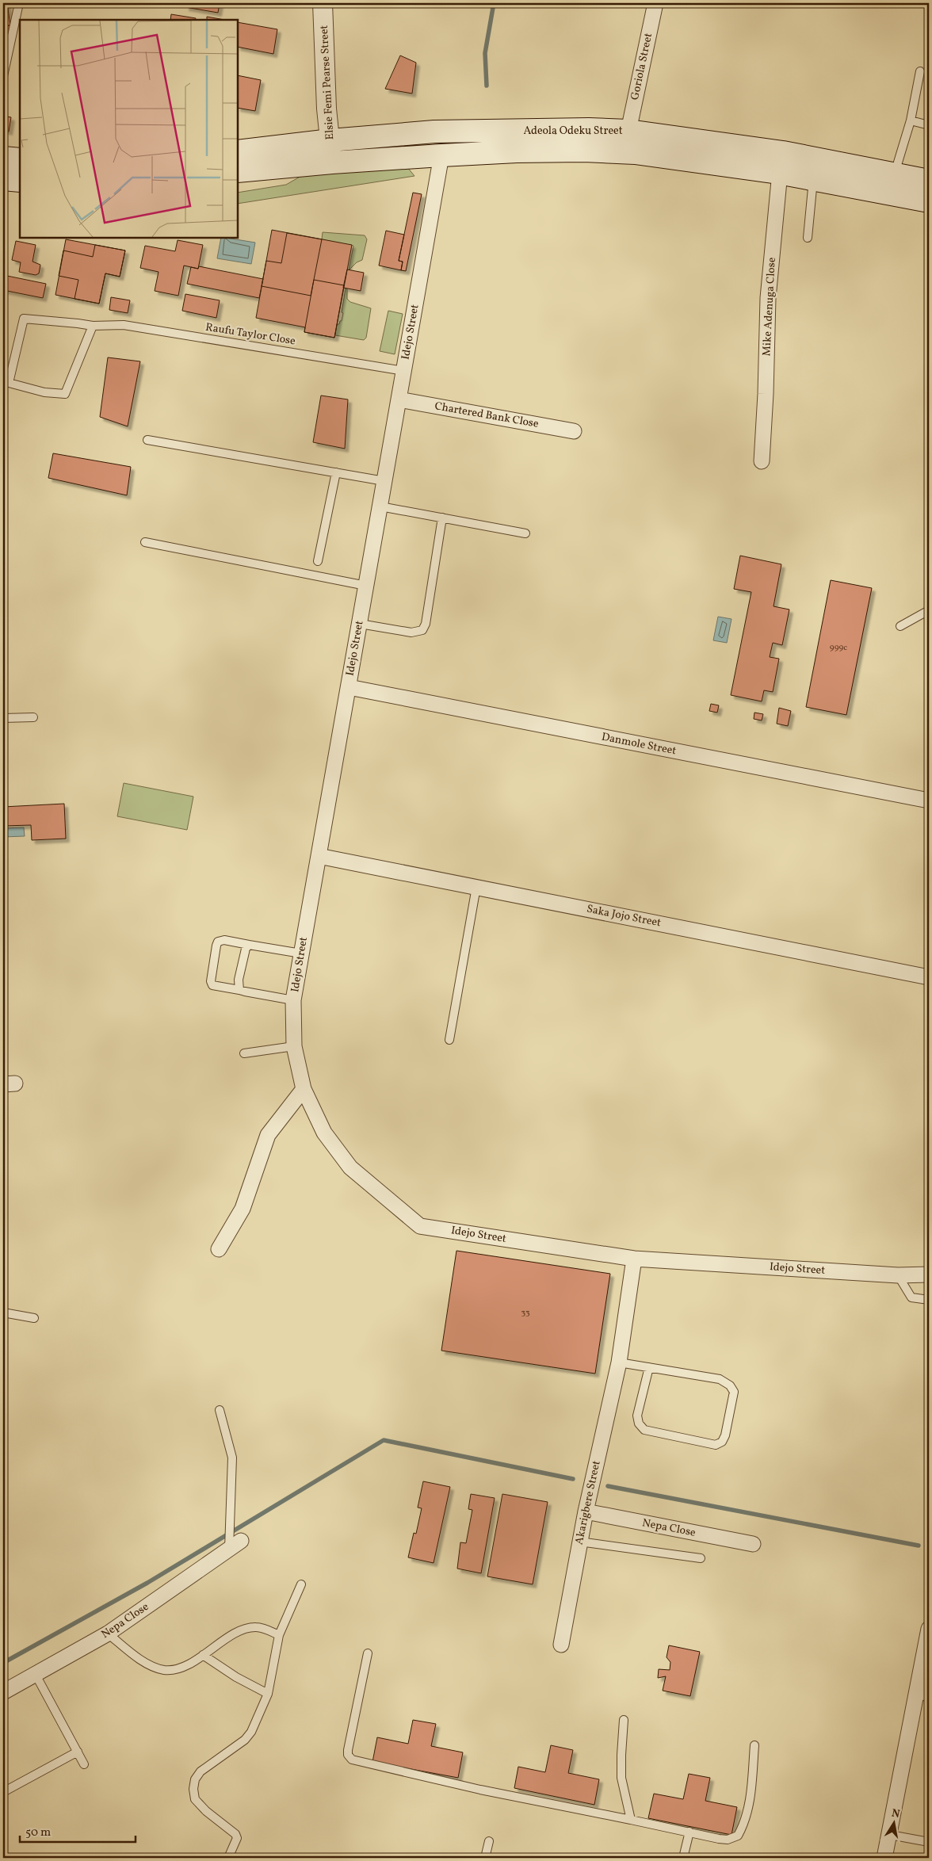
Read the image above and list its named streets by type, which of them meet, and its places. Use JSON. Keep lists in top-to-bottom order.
{
  "streets": {
    "main road": ["Adeola Odeku Street"],
    "street": [
      "Goriola Street",
      "Elsie Femi Pearse Street",
      "Mike Adenuga Close",
      "Idejo Street",
      "Chartered Bank Close",
      "Danmole Street",
      "Saka Jojo Street",
      "Akarigbere Street",
      "Nepa Close"
    ],
    "lane": ["Raufu Taylor Close"]
  },
  "crossings": [
    ["Goriola Street", "Adeola Odeku Street"],
    ["Elsie Femi Pearse Street", "Adeola Odeku Street"],
    ["Adeola Odeku Street", "Mike Adenuga Close"],
    ["Adeola Odeku Street", "Idejo Street"],
    ["Idejo Street", "Raufu Taylor Close"],
    ["Idejo Street", "Chartered Bank Close"],
    ["Idejo Street", "Danmole Street"],
    ["Idejo Street", "Saka Jojo Street"],
    ["Idejo Street", "Akarigbere Street"],
    ["Akarigbere Street", "Nepa Close"]
  ],
  "house_numbers": ["999c", "33"],
  "scale_bar": "50 m",
  "north": "top"
}
